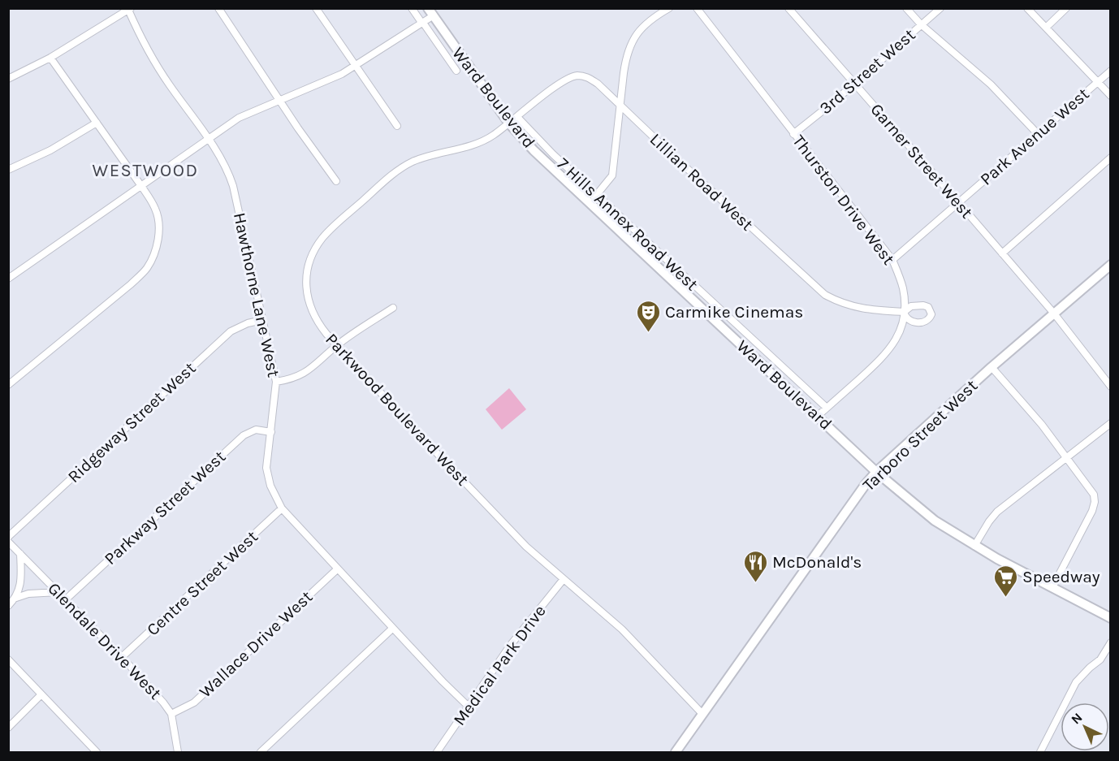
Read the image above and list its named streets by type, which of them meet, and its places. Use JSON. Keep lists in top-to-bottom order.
{
  "streets": {
    "main road": ["Ward Boulevard", "Tarboro Street West"],
    "street": [
      "3rd Street West",
      "Park Avenue West",
      "Garner Street West",
      "Lillian Road West",
      "Thurston Drive West",
      "7 Hills Annex Road West",
      "Hawthorne Lane West",
      "Parkwood Boulevard West",
      "Ridgeway Street West",
      "Parkway Street West",
      "Centre Street West",
      "Glendale Drive West",
      "Wallace Drive West",
      "Medical Park Drive"
    ]
  },
  "crossings": [
    ["3rd Street West", "Garner Street West"],
    ["3rd Street West", "Thurston Drive West"],
    ["Ward Boulevard", "Lillian Road West"],
    ["Ward Boulevard", "Thurston Drive West"],
    ["Ward Boulevard", "Parkwood Boulevard West"],
    ["Ward Boulevard", "Tarboro Street West"],
    ["Park Avenue West", "Garner Street West"],
    ["Park Avenue West", "Thurston Drive West"],
    ["Garner Street West", "Tarboro Street West"],
    ["Lillian Road West", "Thurston Drive West"],
    ["Lillian Road West", "7 Hills Annex Road West"],
    ["Lillian Road West", "Parkwood Boulevard West"],
    ["Thurston Drive West", "7 Hills Annex Road West"],
    ["Hawthorne Lane West", "Ridgeway Street West"],
    ["Hawthorne Lane West", "Parkway Street West"],
    ["Hawthorne Lane West", "Centre Street West"],
    ["Hawthorne Lane West", "Wallace Drive West"],
    ["Hawthorne Lane West", "Medical Park Drive"],
    ["Parkwood Boulevard West", "Tarboro Street West"],
    ["Parkwood Boulevard West", "Medical Park Drive"],
    ["Parkway Street West", "Glendale Drive West"],
    ["Centre Street West", "Glendale Drive West"],
    ["Glendale Drive West", "Wallace Drive West"]
  ],
  "districts": ["WESTWOOD"],
  "places": {
    "theatre": ["Carmike Cinemas"],
    "restaurant": ["McDonald's"],
    "supermarket": ["Speedway"]
  },
  "north": "top left"
}
